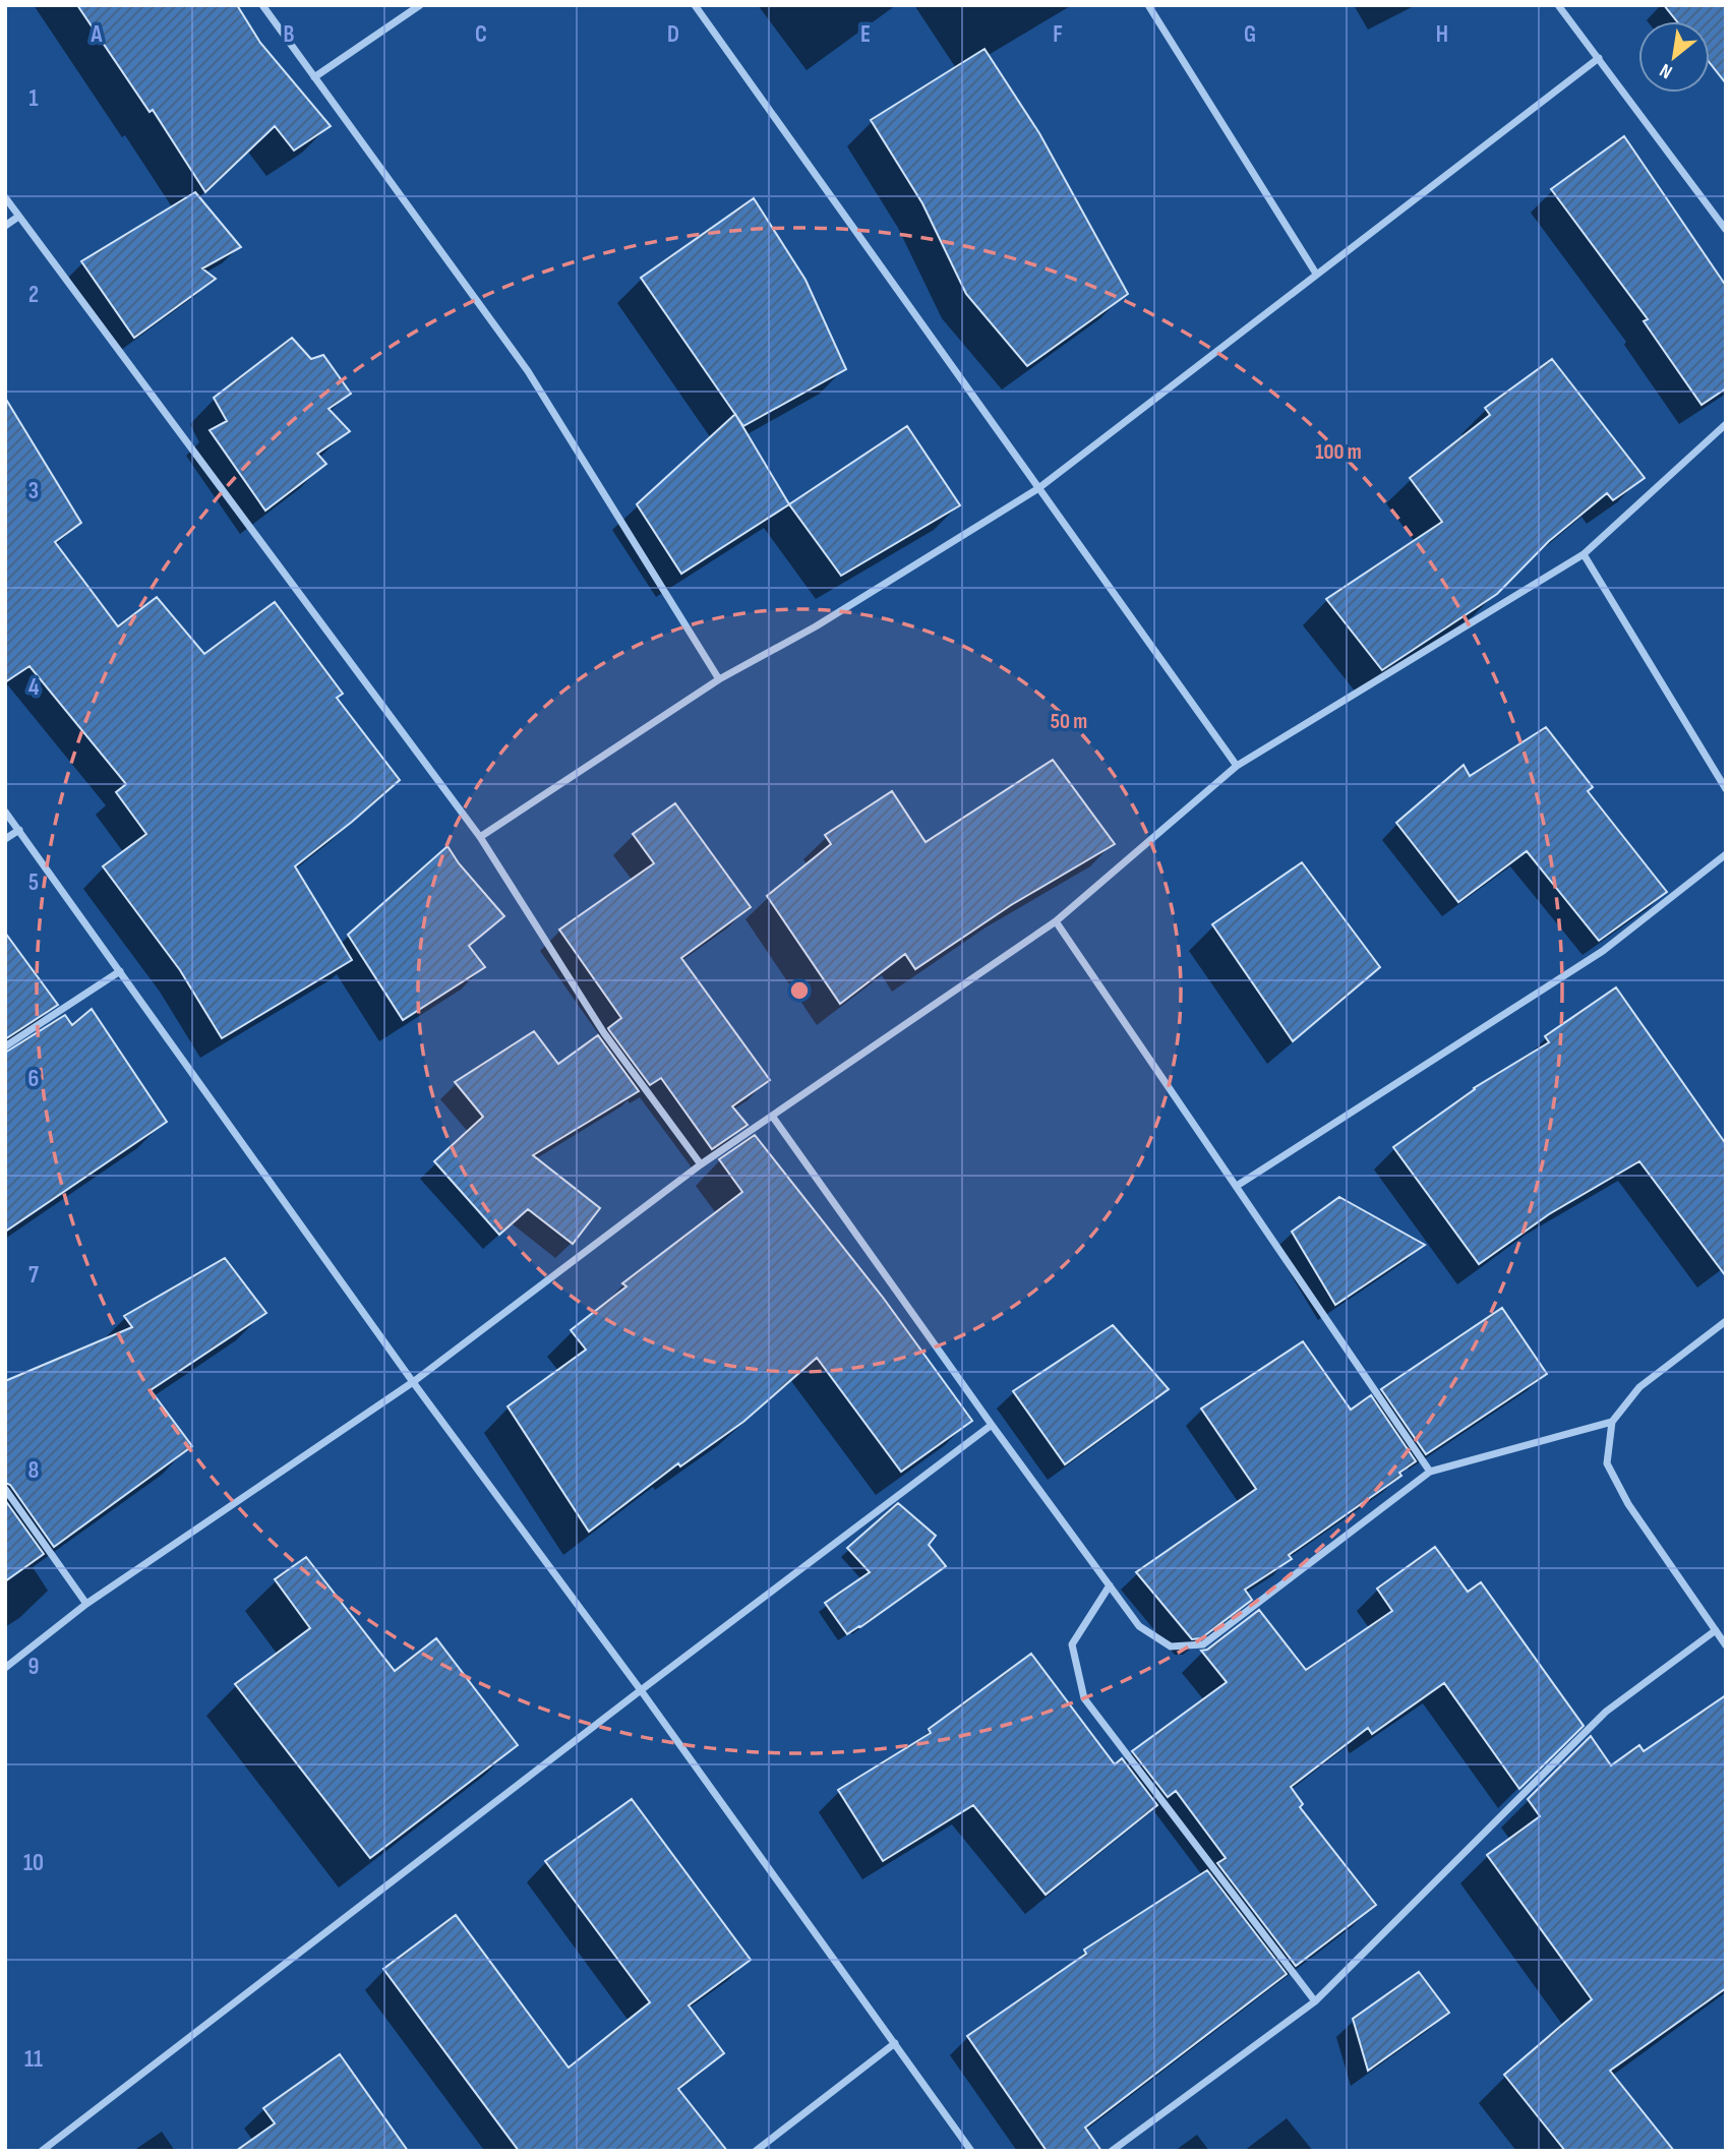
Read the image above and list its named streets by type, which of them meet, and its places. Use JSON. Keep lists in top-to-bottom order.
{
  "north": "bottom left",
  "grid": {
    "columns": [
      "A",
      "B",
      "C",
      "D",
      "E",
      "F",
      "G",
      "H"
    ],
    "rows": [
      "1",
      "2",
      "3",
      "4",
      "5",
      "6",
      "7",
      "8",
      "9",
      "10",
      "11"
    ]
  },
  "rings": ["100 m", "50 m"]
}
